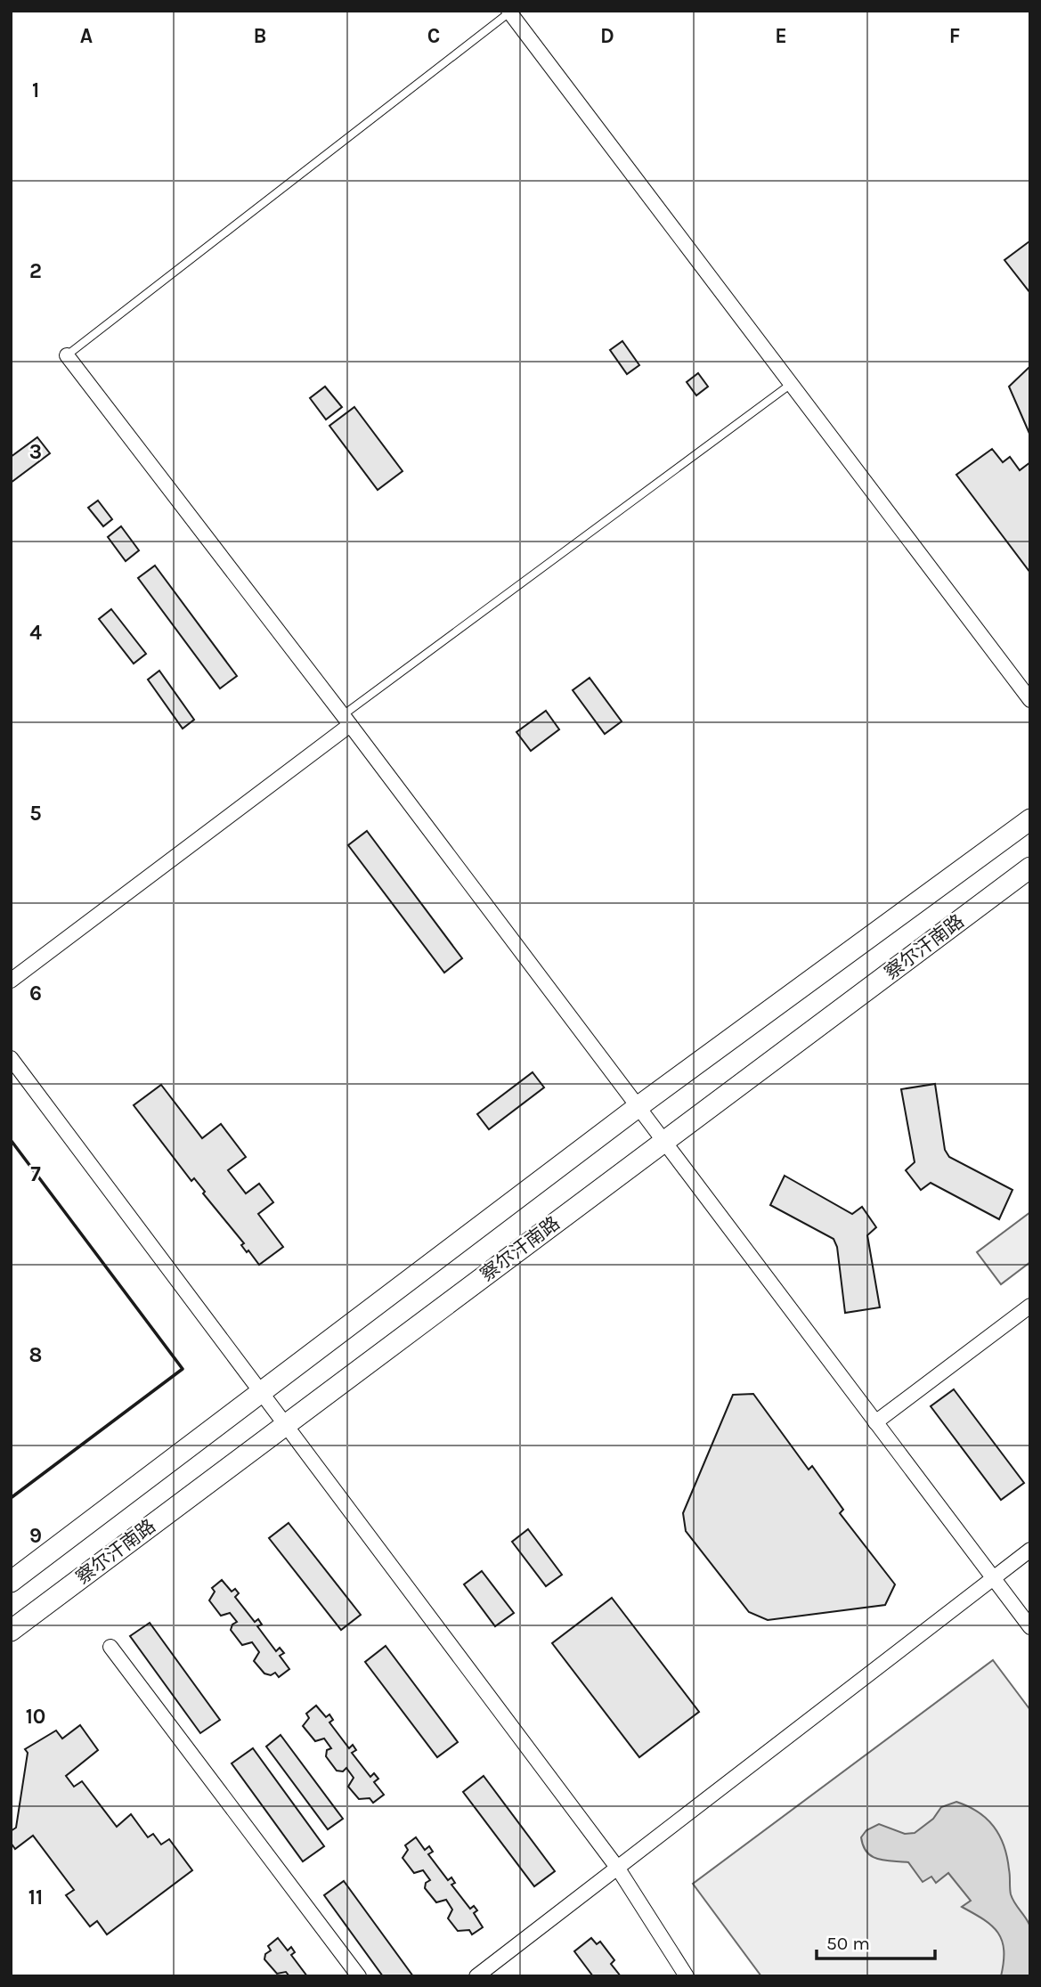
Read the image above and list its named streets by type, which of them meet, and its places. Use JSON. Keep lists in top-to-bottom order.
{
  "streets": {
    "main road": ["察尔汗南路"]
  },
  "scale_bar": "50 m",
  "grid": {
    "columns": [
      "A",
      "B",
      "C",
      "D",
      "E",
      "F"
    ],
    "rows": [
      "1",
      "2",
      "3",
      "4",
      "5",
      "6",
      "7",
      "8",
      "9",
      "10",
      "11"
    ]
  }
}
